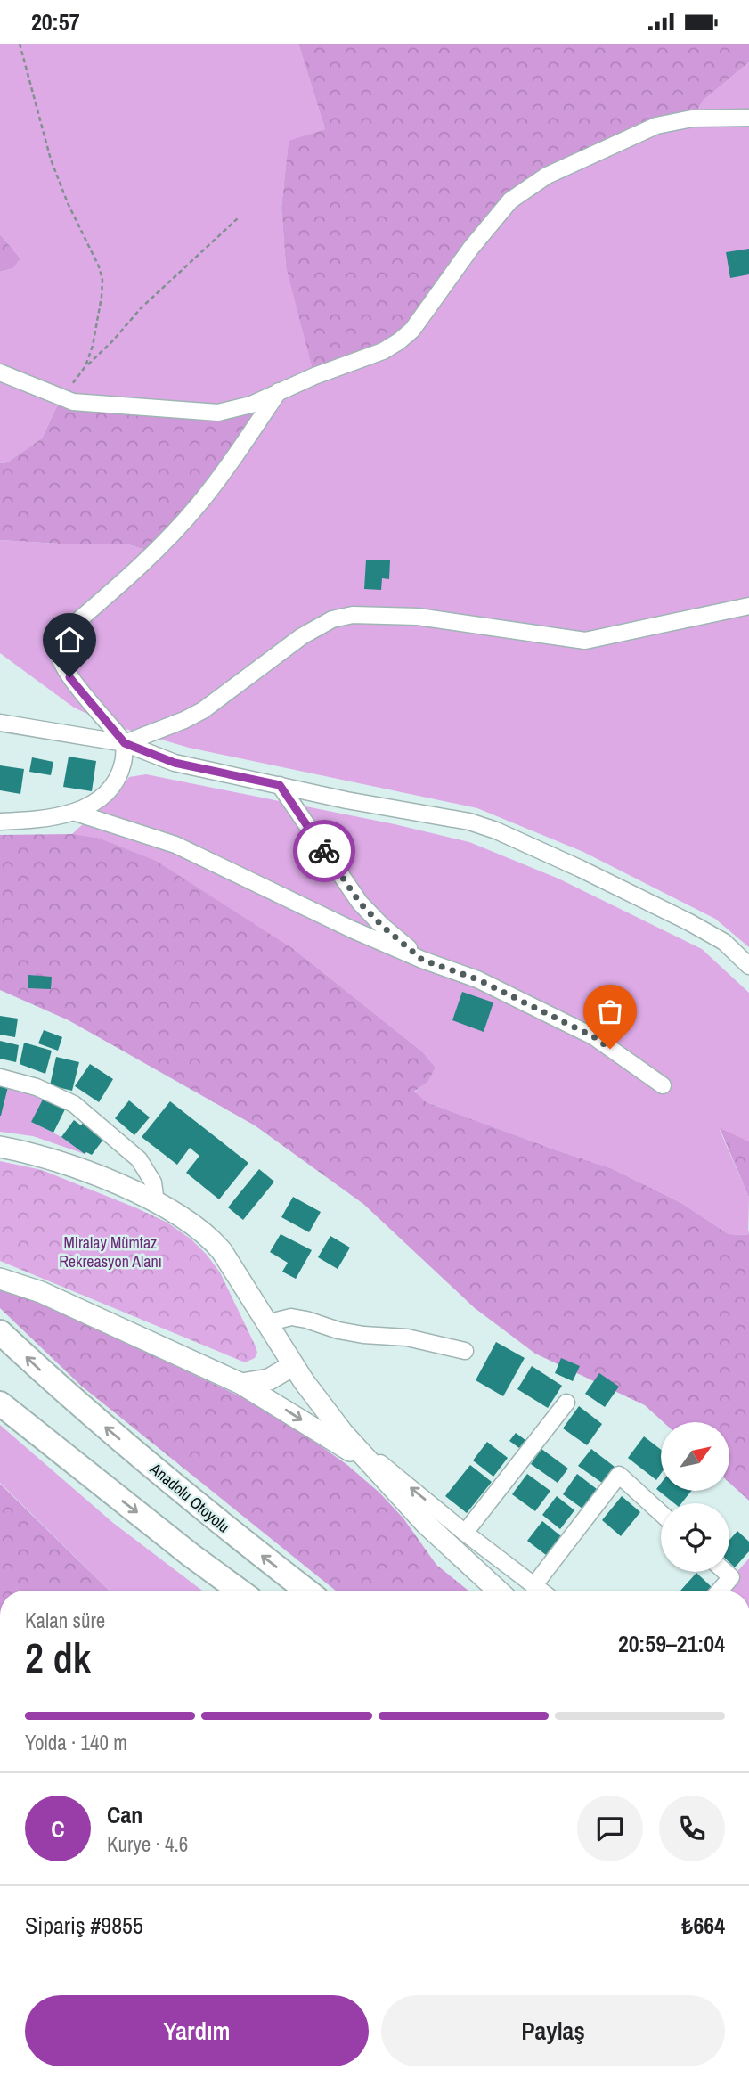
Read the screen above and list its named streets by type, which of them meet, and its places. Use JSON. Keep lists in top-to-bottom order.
{
  "streets": {
    "highway": ["Anadolu Otoyolu"]
  },
  "parks": ["Miralay Mümtaz Rekreasyon Alanı"],
  "north": "top right",
  "page": {
    "status": "20:57",
    "heading": ["2 dk", "Kalan süre", "20:59–21:04"],
    "panel": [
      "Can",
      "Kurye · 4.6",
      "Sipariş #9855",
      "₺664"
    ],
    "bar": "Yolda · 140 m",
    "round": "C",
    "buttons": ["Yardım", "Paylaş"]
  }
}
